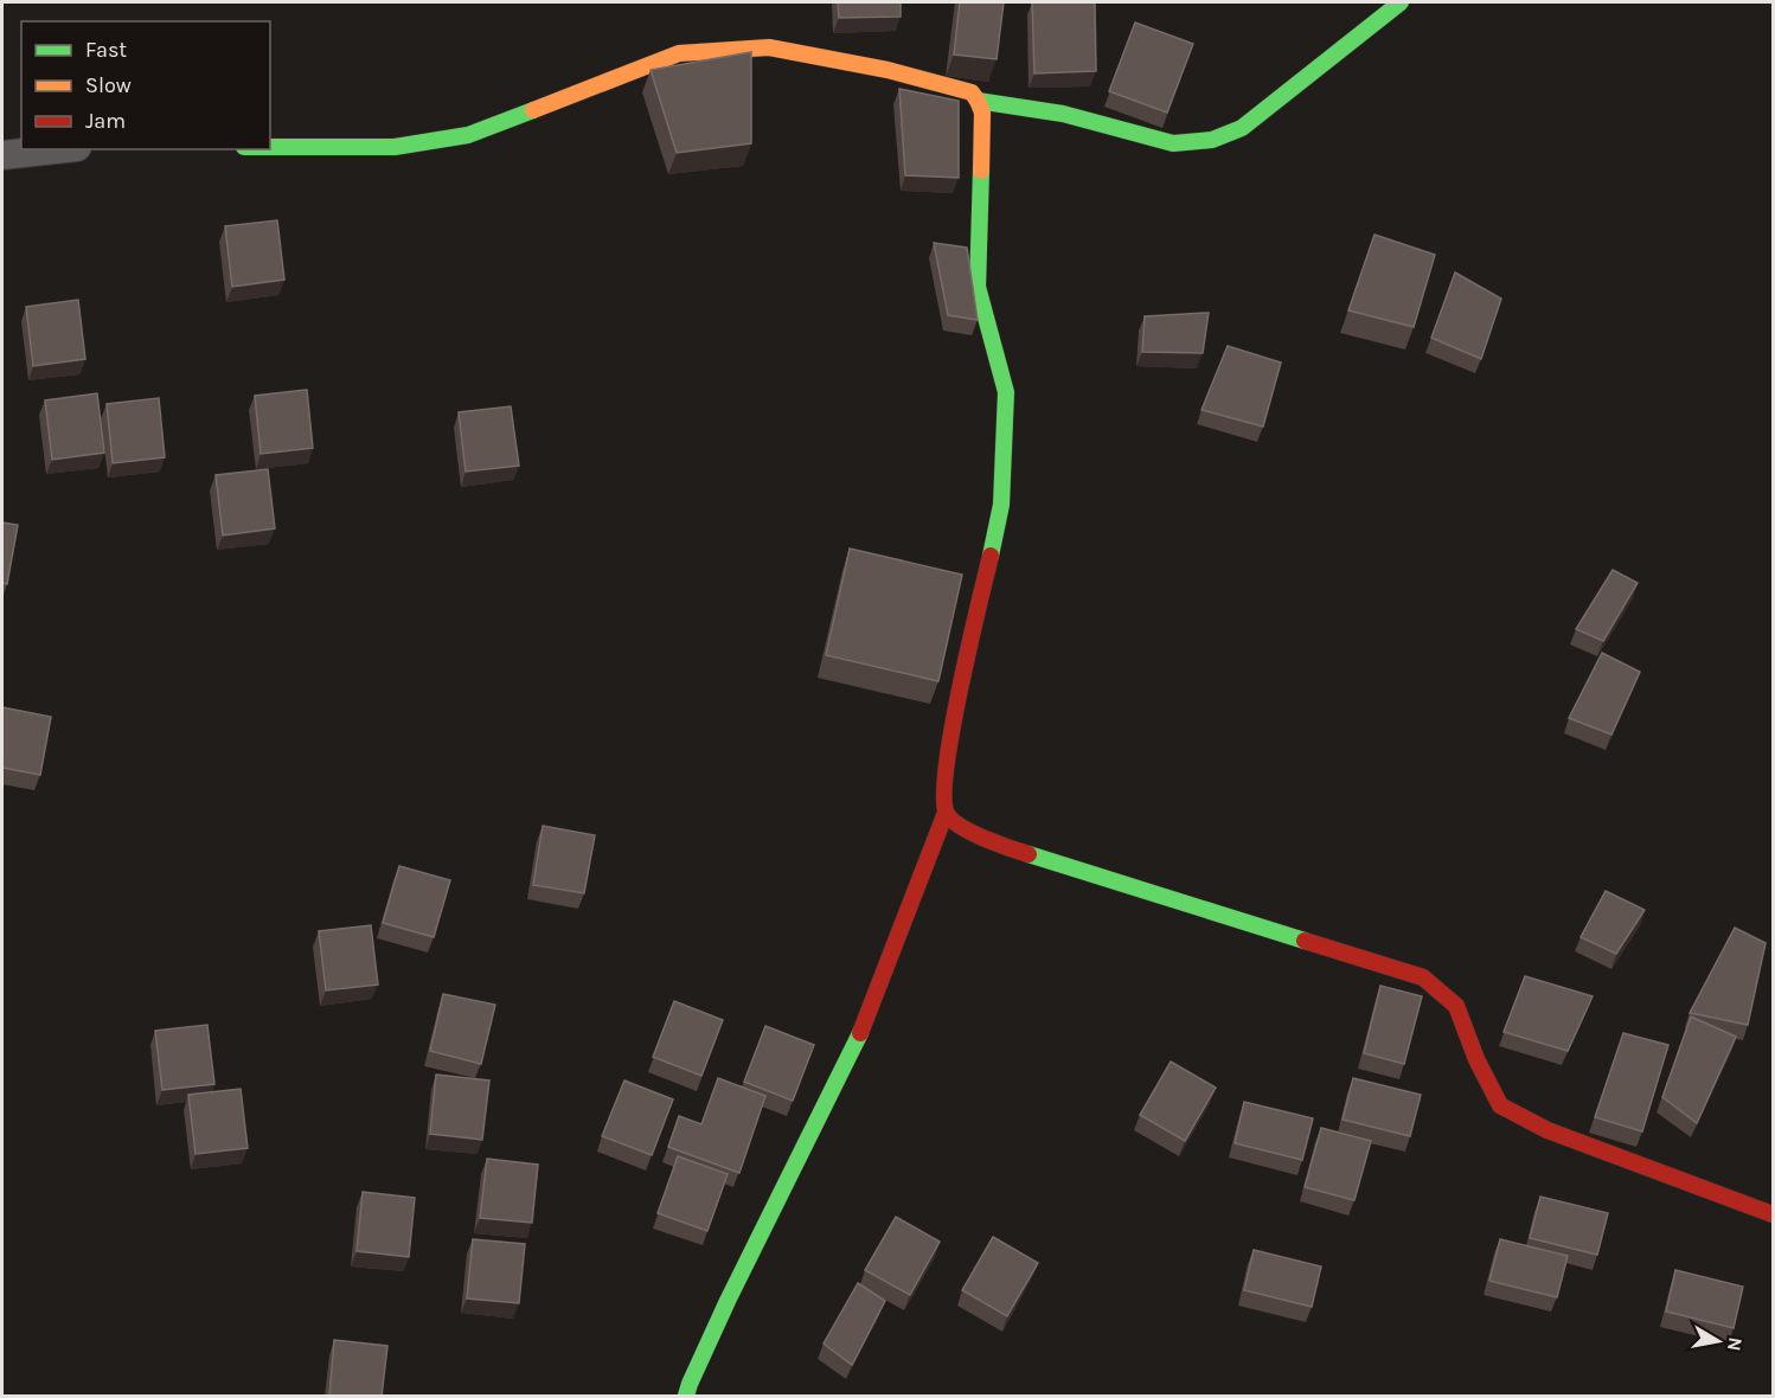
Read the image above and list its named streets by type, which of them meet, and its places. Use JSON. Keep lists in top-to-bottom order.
{
  "legend": ["Fast", "Slow", "Jam"],
  "north": "right"
}
